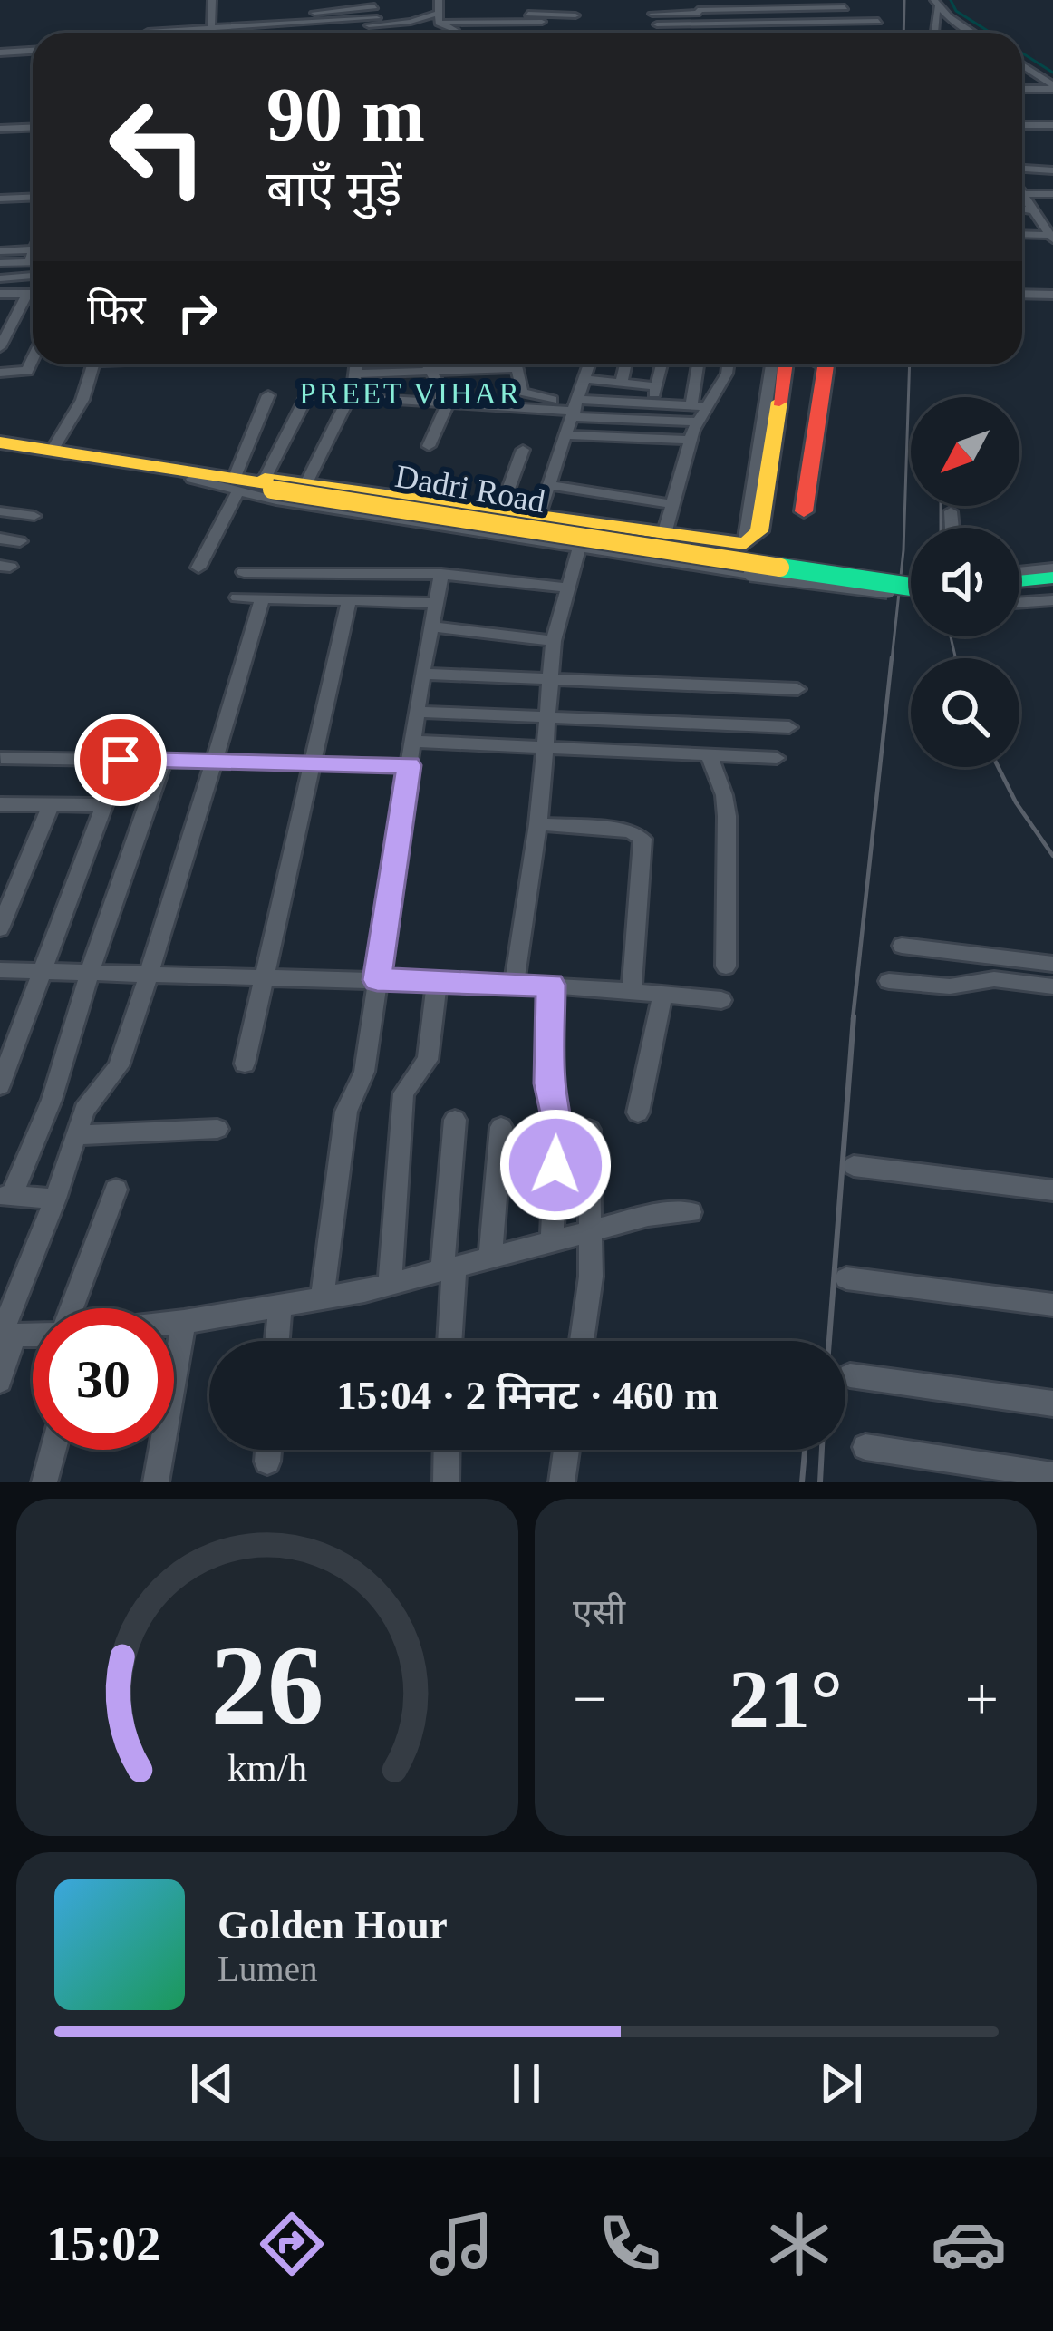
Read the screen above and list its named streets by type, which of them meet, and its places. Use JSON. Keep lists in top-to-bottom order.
{
  "streets": {
    "street": ["Dadri Road"]
  },
  "districts": ["PREET VIHAR"],
  "north": "bottom left",
  "page": {
    "turn": ["90 m", "बाएँ मुड़ें"],
    "then": "फिर",
    "limit": "30",
    "trip": "15:04 · 2 मिनट · 460 m",
    "tile": "एसी",
    "heat": ["−", "21°", "+"],
    "song": ["Golden Hour", "Lumen"],
    "tabs": "15:02",
    "gauge": ["26", "km/h"]
  }
}
